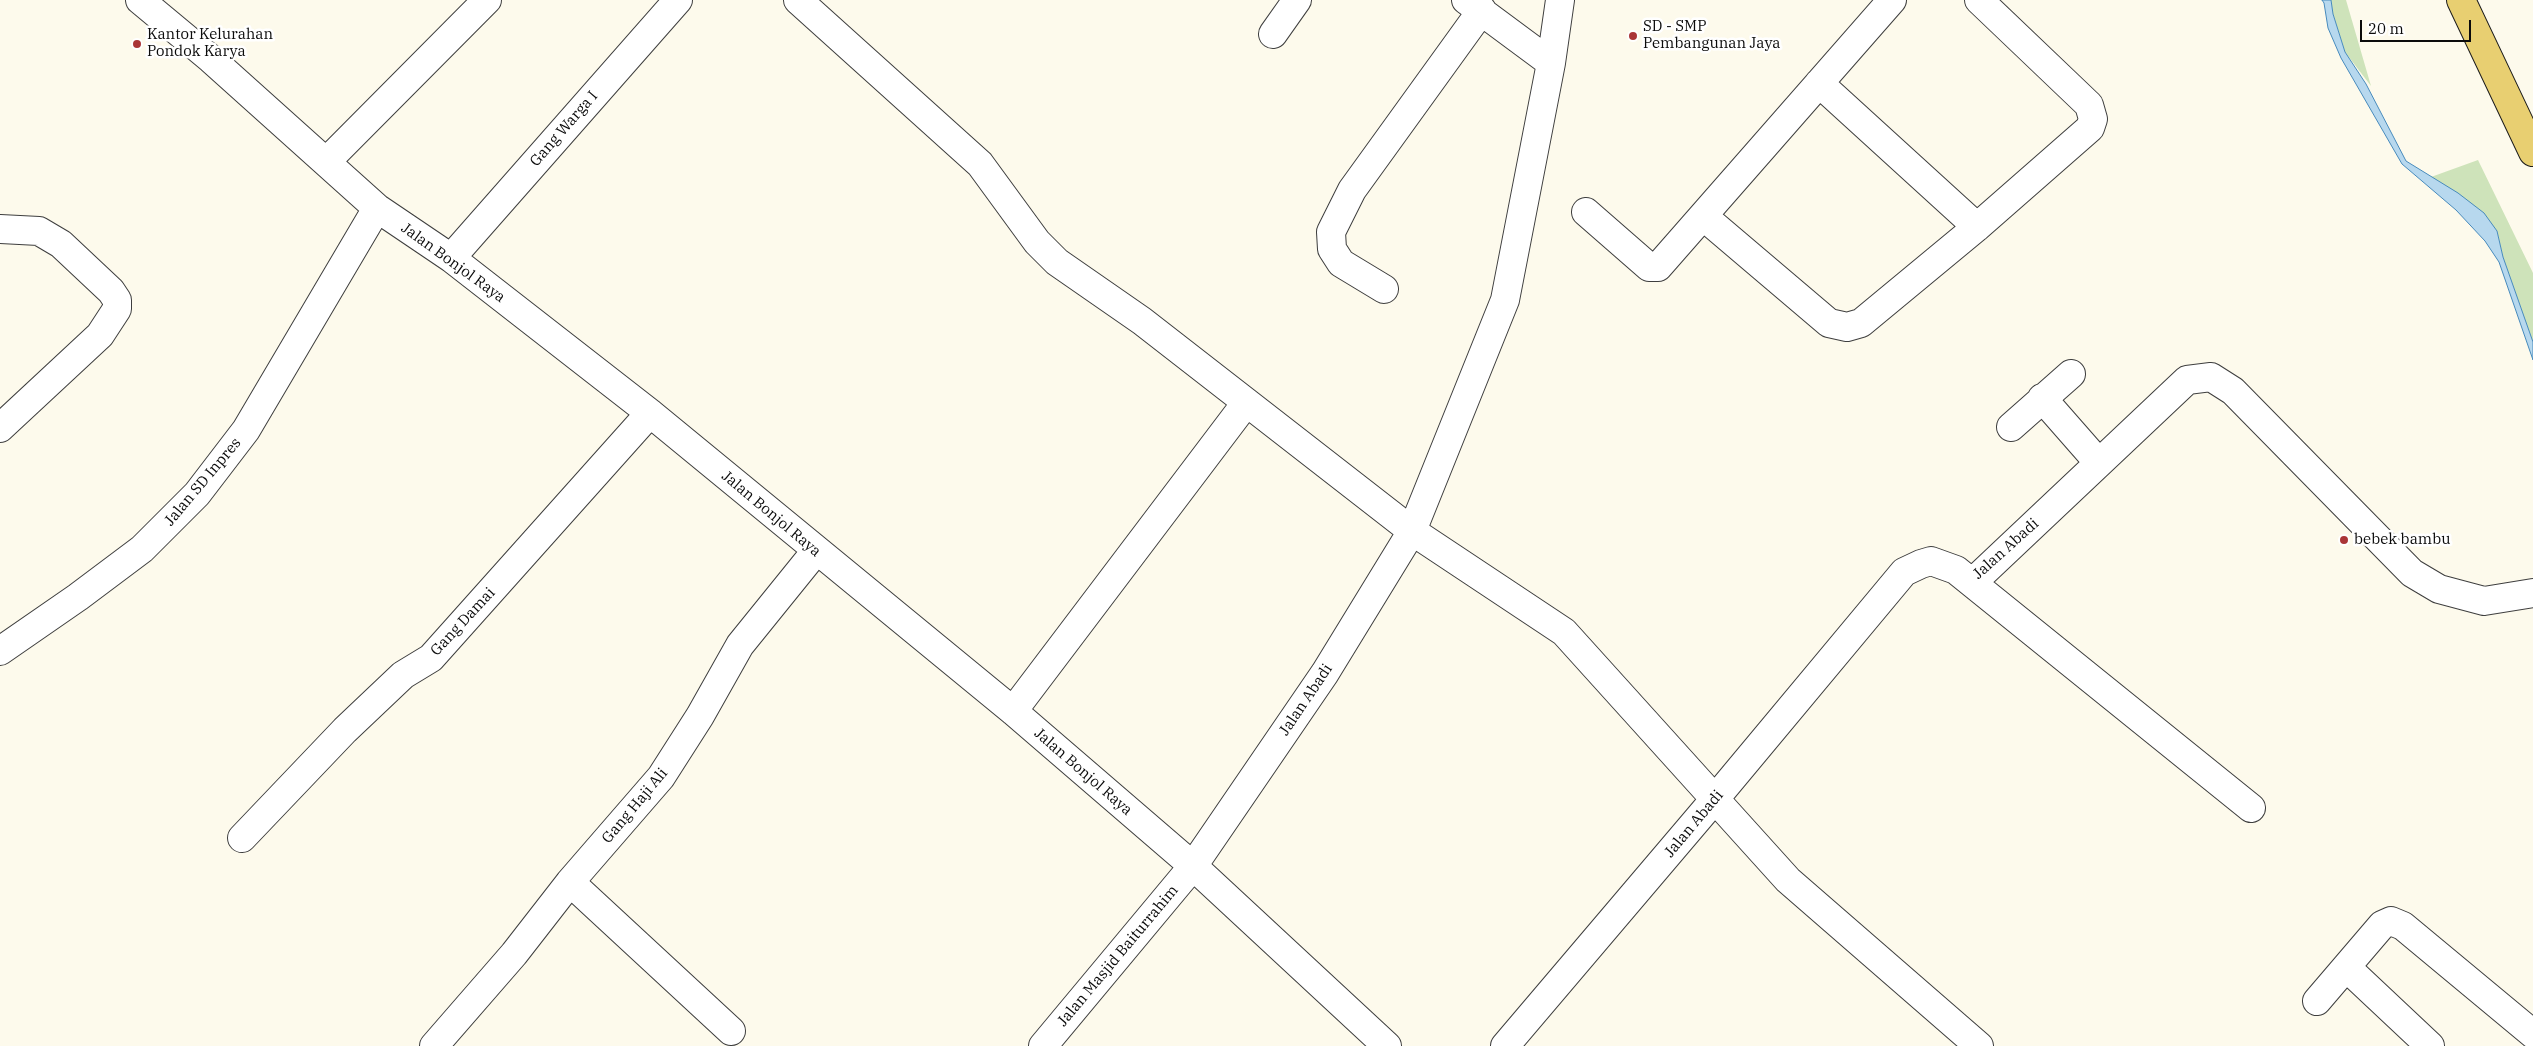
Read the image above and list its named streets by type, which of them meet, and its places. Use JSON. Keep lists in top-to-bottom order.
{
  "streets": {
    "street": [
      "Gang Warga I",
      "Jalan Bonjol Raya",
      "Jalan SD Inpres",
      "Jalan Abadi",
      "Gang Damai",
      "Gang Haji Ali",
      "Jalan Masjid Baiturrahim"
    ]
  },
  "crossings": [
    ["Gang Warga I", "Jalan Bonjol Raya"],
    ["Jalan Bonjol Raya", "Jalan SD Inpres"],
    ["Jalan Bonjol Raya", "Jalan Abadi"],
    ["Jalan Bonjol Raya", "Gang Damai"],
    ["Jalan Bonjol Raya", "Gang Haji Ali"],
    ["Jalan Bonjol Raya", "Jalan Masjid Baiturrahim"],
    ["Jalan Abadi", "Jalan Masjid Baiturrahim"]
  ],
  "places": ["SD - SMP Pembangunan Jaya", "Kantor Kelurahan Pondok Karya", "bebek bambu"],
  "scale_bar": "20 m"
}
